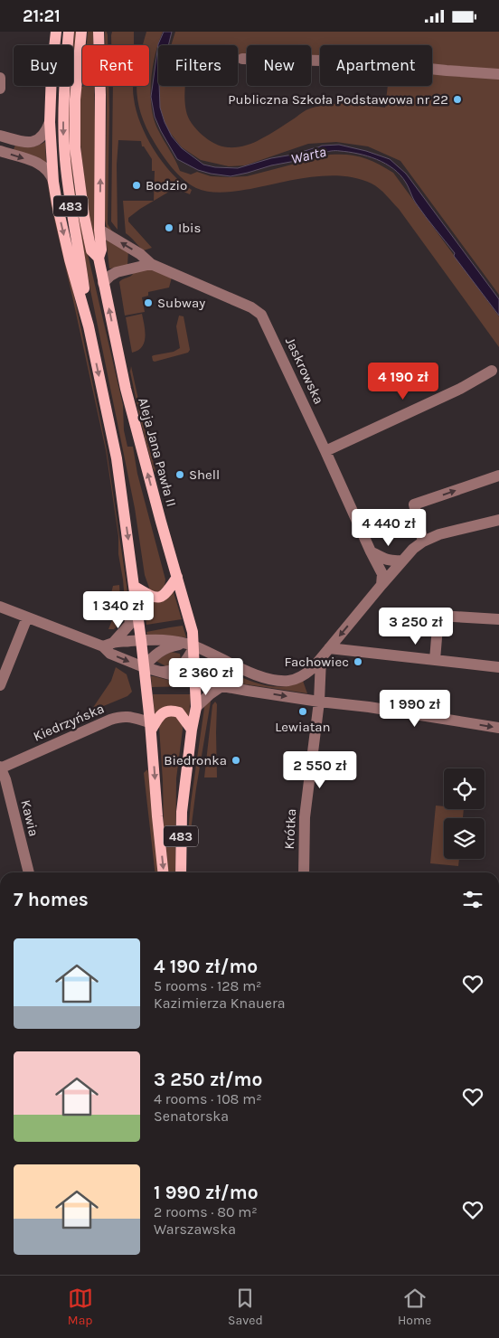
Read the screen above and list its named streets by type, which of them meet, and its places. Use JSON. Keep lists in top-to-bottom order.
{
  "streets": {
    "main road": ["483", "Aleja Jana Pawła II"],
    "street": [
      "Jaskrowska",
      "Kiedrzyńska",
      "Kawia",
      "Krótka"
    ]
  },
  "crossings": [
    ["483", "Kiedrzyńska"],
    ["Jaskrowska", "Aleja Jana Pawła II"],
    ["Kiedrzyńska", "Kawia"]
  ],
  "water": ["Warta"],
  "places": [
    "Publiczna Szkoła Podstawowa nr 22",
    "Bodzio",
    "Ibis",
    "Subway",
    "Shell",
    "Fachowiec",
    "Lewiatan",
    "Biedronka"
  ],
  "page": {
    "status": "21:21",
    "chip": [
      "Buy",
      "Rent",
      "Filters",
      "New",
      "Apartment"
    ],
    "price": [
      "4 190 zł",
      "4 440 zł",
      "1 340 zł",
      "3 250 zł",
      "2 360 zł",
      "1 990 zł",
      "2 550 zł"
    ],
    "heading": "7 homes",
    "list": [
      {
        "name": "4 190 zł/mo",
        "note": "5 rooms · 128 m² · Kazimierza Knauera"
      },
      {
        "name": "3 250 zł/mo",
        "note": "4 rooms · 108 m² · Senatorska"
      },
      {
        "name": "1 990 zł/mo",
        "note": "2 rooms · 80 m² · Warszawska"
      }
    ],
    "tabs": ["Map", "Saved", "Home"]
  }
}
